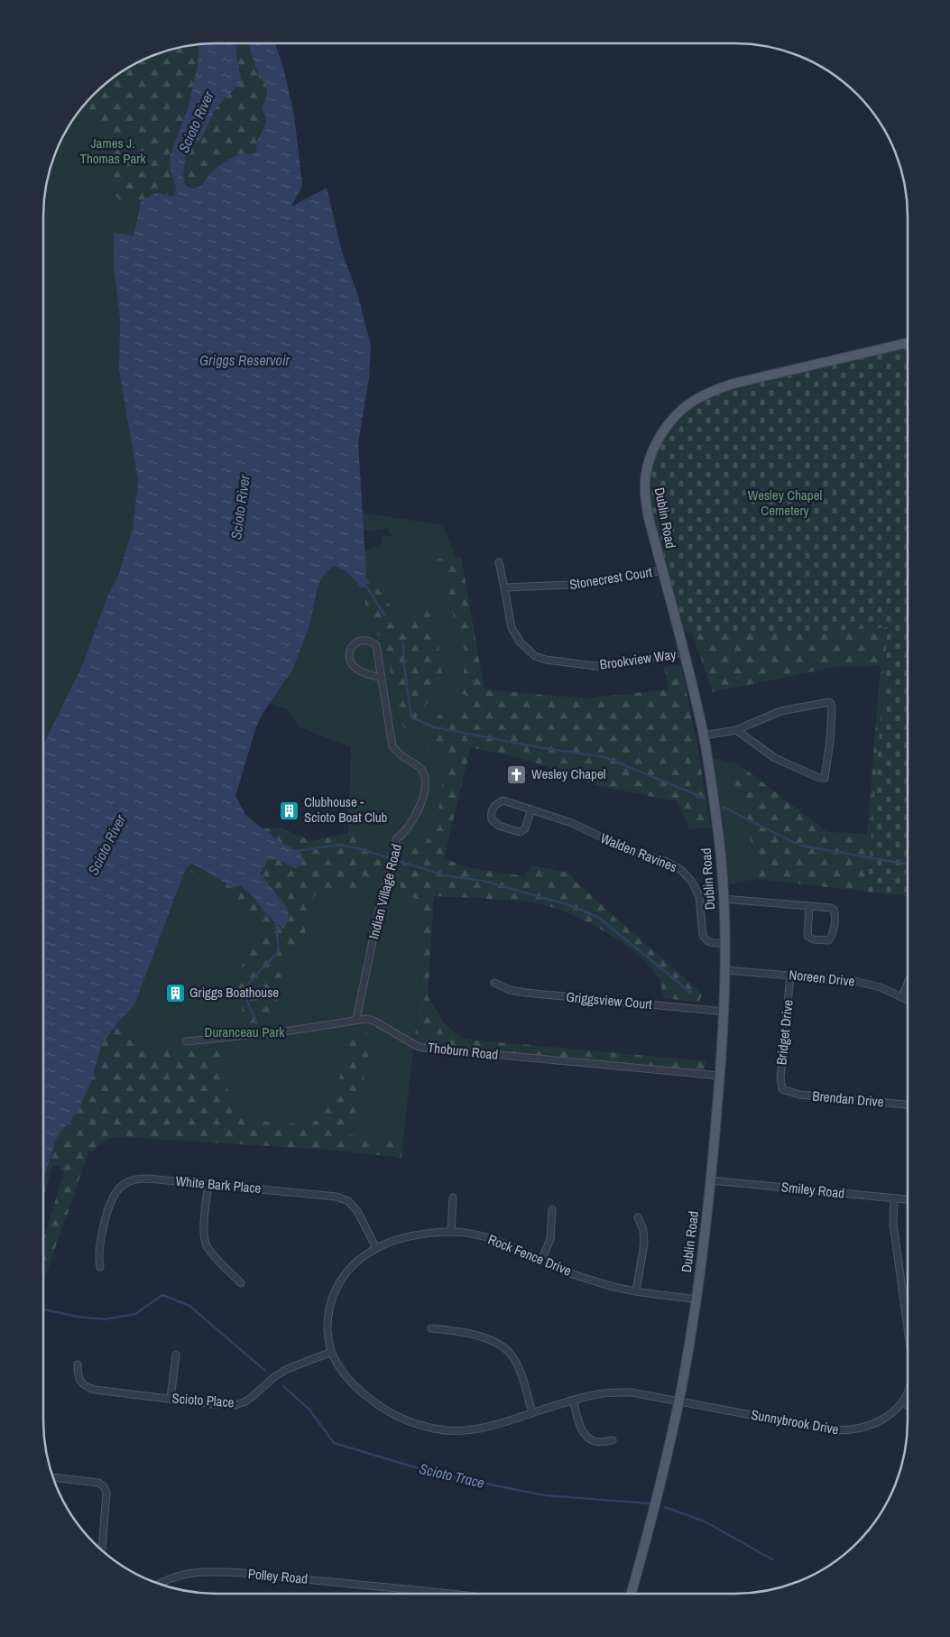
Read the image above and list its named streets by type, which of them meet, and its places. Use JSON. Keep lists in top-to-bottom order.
{
  "streets": {
    "main road": ["Dublin Road"],
    "street": [
      "Stonecrest Court",
      "Brookview Way",
      "Walden Ravines",
      "Indian Village Road",
      "Noreen Drive",
      "Griggsview Court",
      "Bridget Drive",
      "Thoburn Road",
      "Brendan Drive",
      "White Bark Place",
      "Smiley Road",
      "Rock Fence Drive",
      "Scioto Place",
      "Sunnybrook Drive",
      "Polley Road"
    ]
  },
  "crossings": [
    ["Dublin Road", "Stonecrest Court"],
    ["Dublin Road", "Brookview Way"],
    ["Dublin Road", "Walden Ravines"],
    ["Dublin Road", "Noreen Drive"],
    ["Dublin Road", "Griggsview Court"],
    ["Dublin Road", "Thoburn Road"],
    ["Dublin Road", "Smiley Road"],
    ["Dublin Road", "Rock Fence Drive"],
    ["Dublin Road", "Sunnybrook Drive"],
    ["Stonecrest Court", "Brookview Way"],
    ["Indian Village Road", "Thoburn Road"],
    ["Noreen Drive", "Bridget Drive"],
    ["Bridget Drive", "Brendan Drive"],
    ["White Bark Place", "Rock Fence Drive"],
    ["Rock Fence Drive", "Scioto Place"]
  ],
  "water": ["Scioto River", "Griggs Reservoir", "Scioto Trace"],
  "parks": ["James J. Thomas Park", "Wesley Chapel Cemetery", "Duranceau Park"],
  "places": {
    "church": ["Wesley Chapel"],
    "building": ["Clubhouse - Scioto Boat Club", "Griggs Boathouse"]
  }
}
